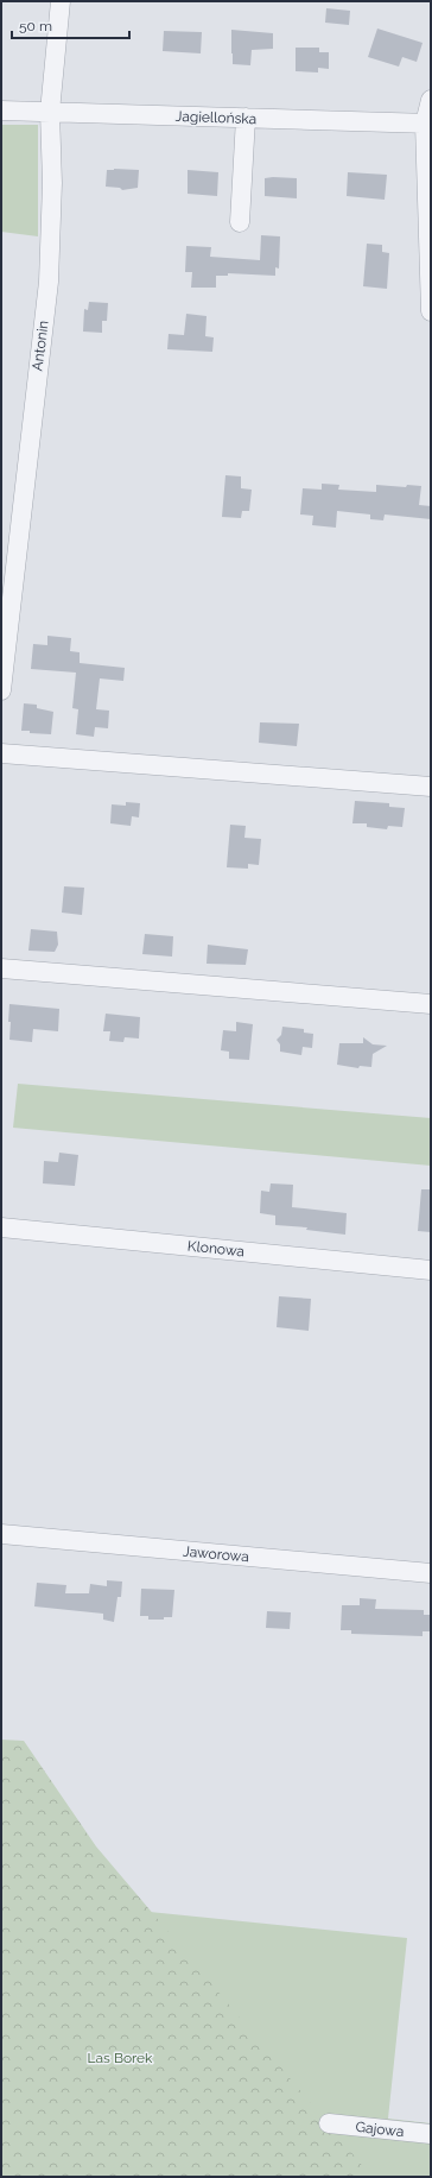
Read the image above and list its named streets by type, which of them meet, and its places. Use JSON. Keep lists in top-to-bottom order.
{
  "streets": {
    "street": [
      "Jagiellońska",
      "Antonin",
      "Klonowa",
      "Jaworowa",
      "Gajowa"
    ]
  },
  "crossings": [
    ["Jagiellońska", "Antonin"]
  ],
  "parks": ["Las Borek"],
  "scale_bar": "50 m"
}
